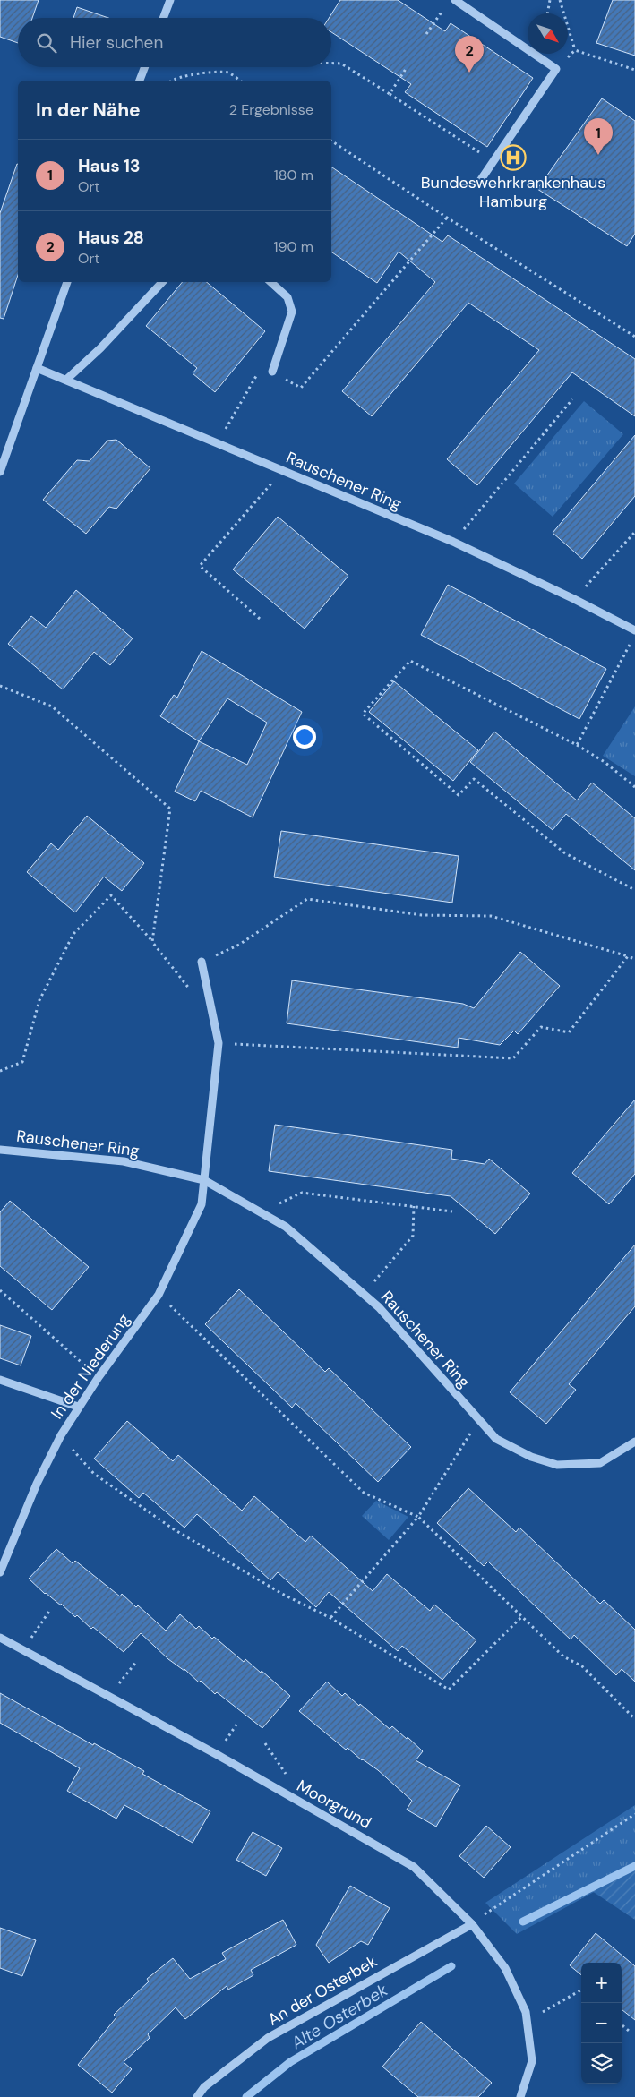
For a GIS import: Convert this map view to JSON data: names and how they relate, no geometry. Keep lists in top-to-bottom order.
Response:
{
  "streets": {
    "street": [
      "Rauschener Ring",
      "In der Niederung",
      "Moorgrund",
      "An der Osterbek"
    ]
  },
  "crossings": [
    ["Rauschener Ring", "In der Niederung"],
    ["Moorgrund", "An der Osterbek"]
  ],
  "water": ["Alte Osterbek"],
  "places": {
    "hospital": ["Bundeswehrkrankenhaus Hamburg"]
  },
  "north": "bottom right",
  "page": {
    "search": "Hier suchen",
    "pins": ["2", "1"],
    "heading": ["In der Nähe", "2 Ergebnisse"],
    "list": [
      {
        "mark": "1",
        "name": "Haus 13",
        "note": "Ort",
        "value": "180 m"
      },
      {
        "mark": "2",
        "name": "Haus 28",
        "note": "Ort",
        "value": "190 m"
      }
    ],
    "map_buttons": ["+", "−"]
  }
}
